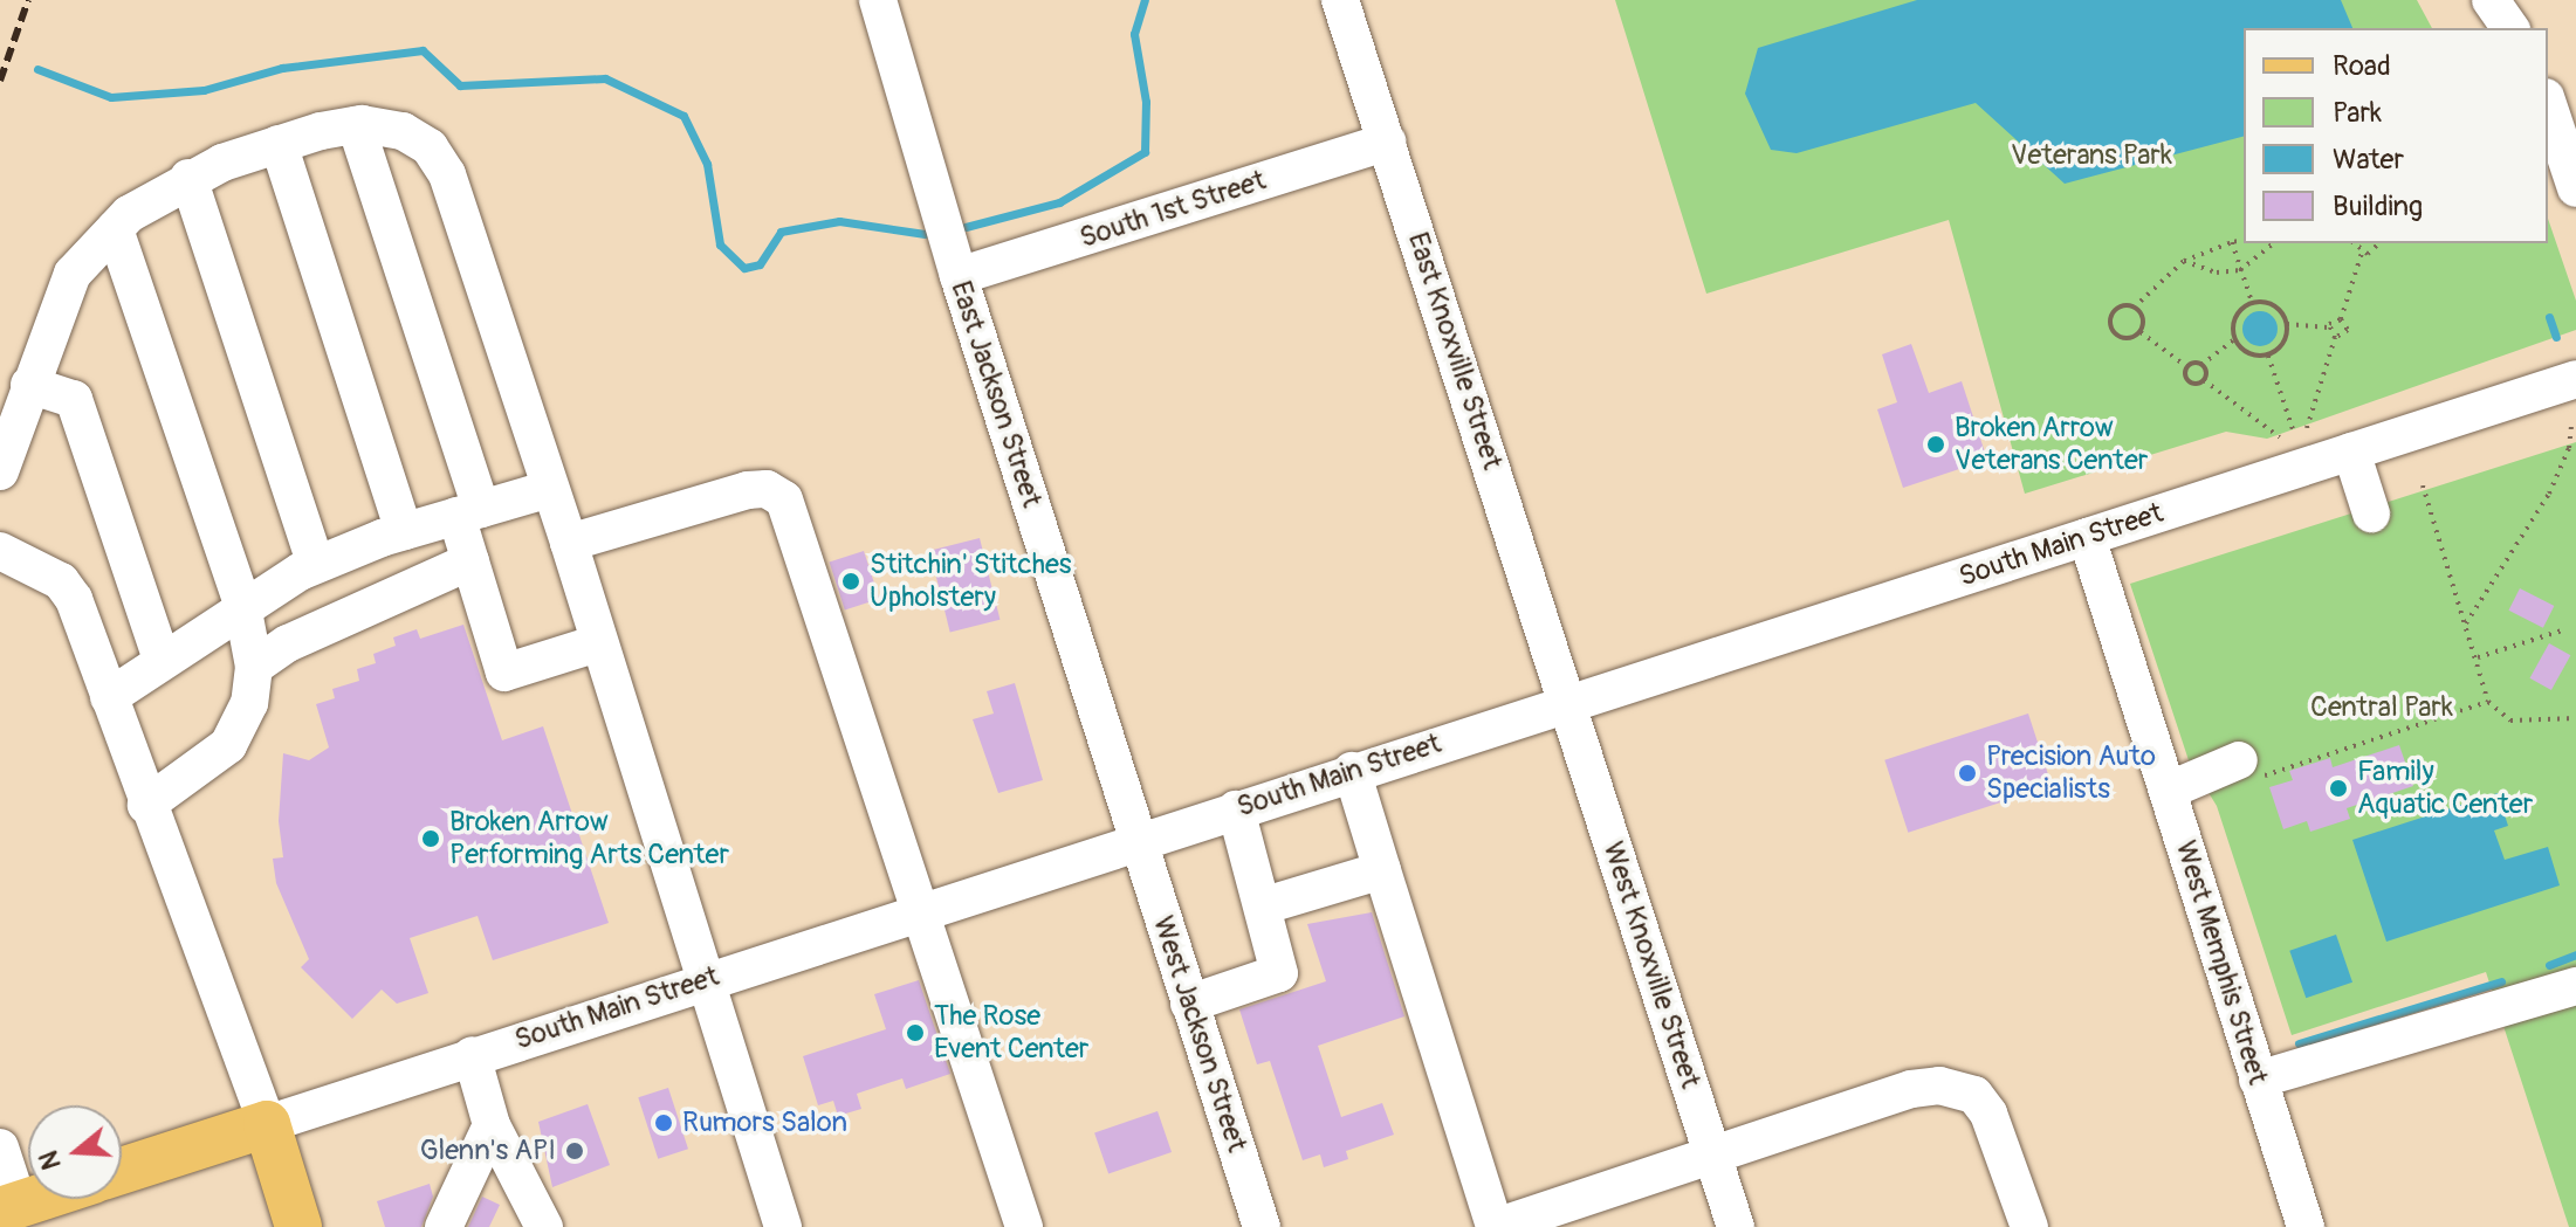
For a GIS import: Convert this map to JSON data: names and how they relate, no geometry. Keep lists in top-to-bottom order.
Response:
{
  "streets": {
    "main road": ["South Main Street"],
    "street": [
      "South 1st Street",
      "East Knoxville Street",
      "East Jackson Street",
      "West Memphis Street",
      "West Knoxville Street",
      "West Jackson Street"
    ]
  },
  "crossings": [
    ["South 1st Street", "East Knoxville Street"],
    ["South 1st Street", "East Jackson Street"],
    ["East Knoxville Street", "South Main Street"],
    ["East Knoxville Street", "West Knoxville Street"],
    ["East Jackson Street", "South Main Street"],
    ["East Jackson Street", "West Jackson Street"],
    ["South Main Street", "West Memphis Street"],
    ["South Main Street", "West Knoxville Street"],
    ["South Main Street", "West Jackson Street"]
  ],
  "parks": ["Veterans Park", "Central Park"],
  "places": [
    "Broken Arrow Veterans Center",
    "Stitchin' Stitches Upholstery",
    "Precision Auto Specialists",
    "Family Aquatic Center",
    "Broken Arrow Performing Arts Center",
    "The Rose Event Center",
    "Rumors Salon",
    "Glenn's API"
  ],
  "legend": [
    "Road",
    "Park",
    "Water",
    "Building"
  ],
  "north": "left"
}
